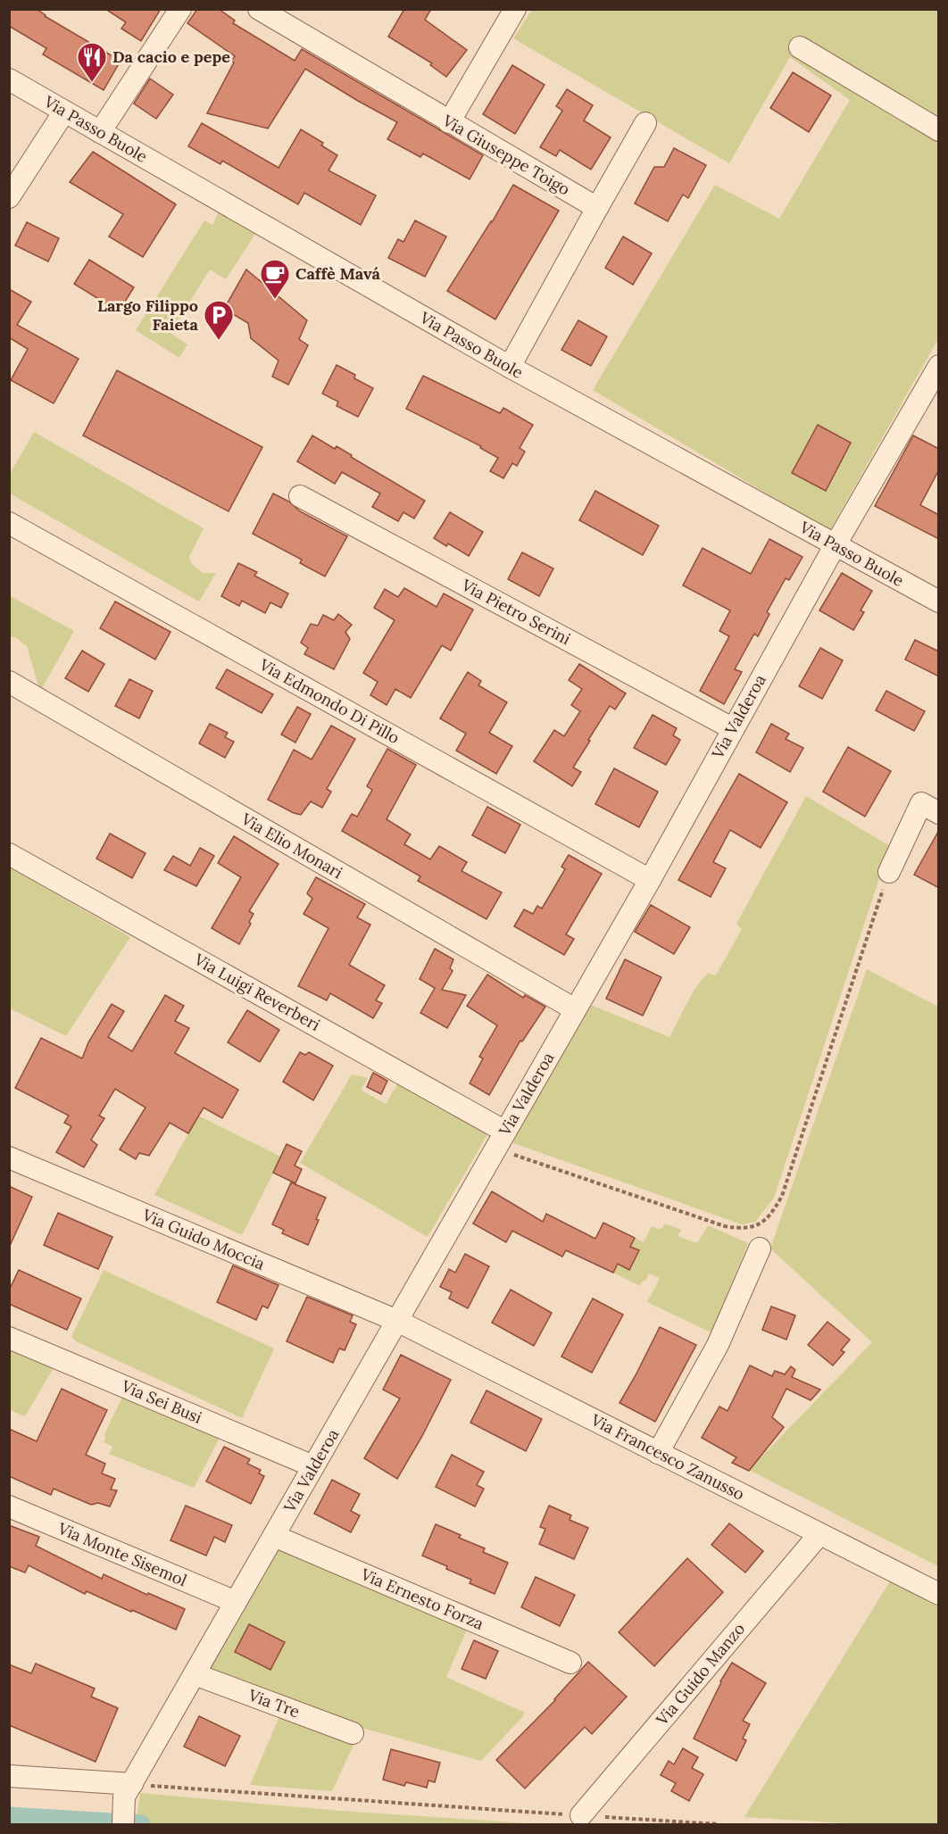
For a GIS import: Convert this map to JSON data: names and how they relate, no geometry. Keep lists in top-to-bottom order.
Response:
{
  "streets": {
    "street": [
      "Via Passo Buole",
      "Via Giuseppe Toigo",
      "Via Pietro Serini",
      "Via Edmondo Di Pillo",
      "Via Valderoa",
      "Via Elio Monari",
      "Via Luigi Reverberi",
      "Via Guido Moccia",
      "Via Sei Busi",
      "Via Francesco Zanusso",
      "Via Monte Sisemol",
      "Via Ernesto Forza",
      "Via Guido Manzo",
      "Via Tre"
    ]
  },
  "crossings": [
    ["Via Passo Buole", "Via Valderoa"],
    ["Via Pietro Serini", "Via Valderoa"],
    ["Via Edmondo Di Pillo", "Via Valderoa"],
    ["Via Valderoa", "Via Elio Monari"],
    ["Via Valderoa", "Via Luigi Reverberi"],
    ["Via Valderoa", "Via Guido Moccia"],
    ["Via Valderoa", "Via Sei Busi"],
    ["Via Valderoa", "Via Francesco Zanusso"],
    ["Via Valderoa", "Via Monte Sisemol"],
    ["Via Valderoa", "Via Ernesto Forza"],
    ["Via Valderoa", "Via Tre"],
    ["Via Guido Moccia", "Via Francesco Zanusso"],
    ["Via Francesco Zanusso", "Via Guido Manzo"]
  ],
  "places": {
    "restaurant": ["Da cacio e pepe"],
    "cafe": ["Caffè Mavá"],
    "parking": ["Largo Filippo Faieta"]
  }
}
